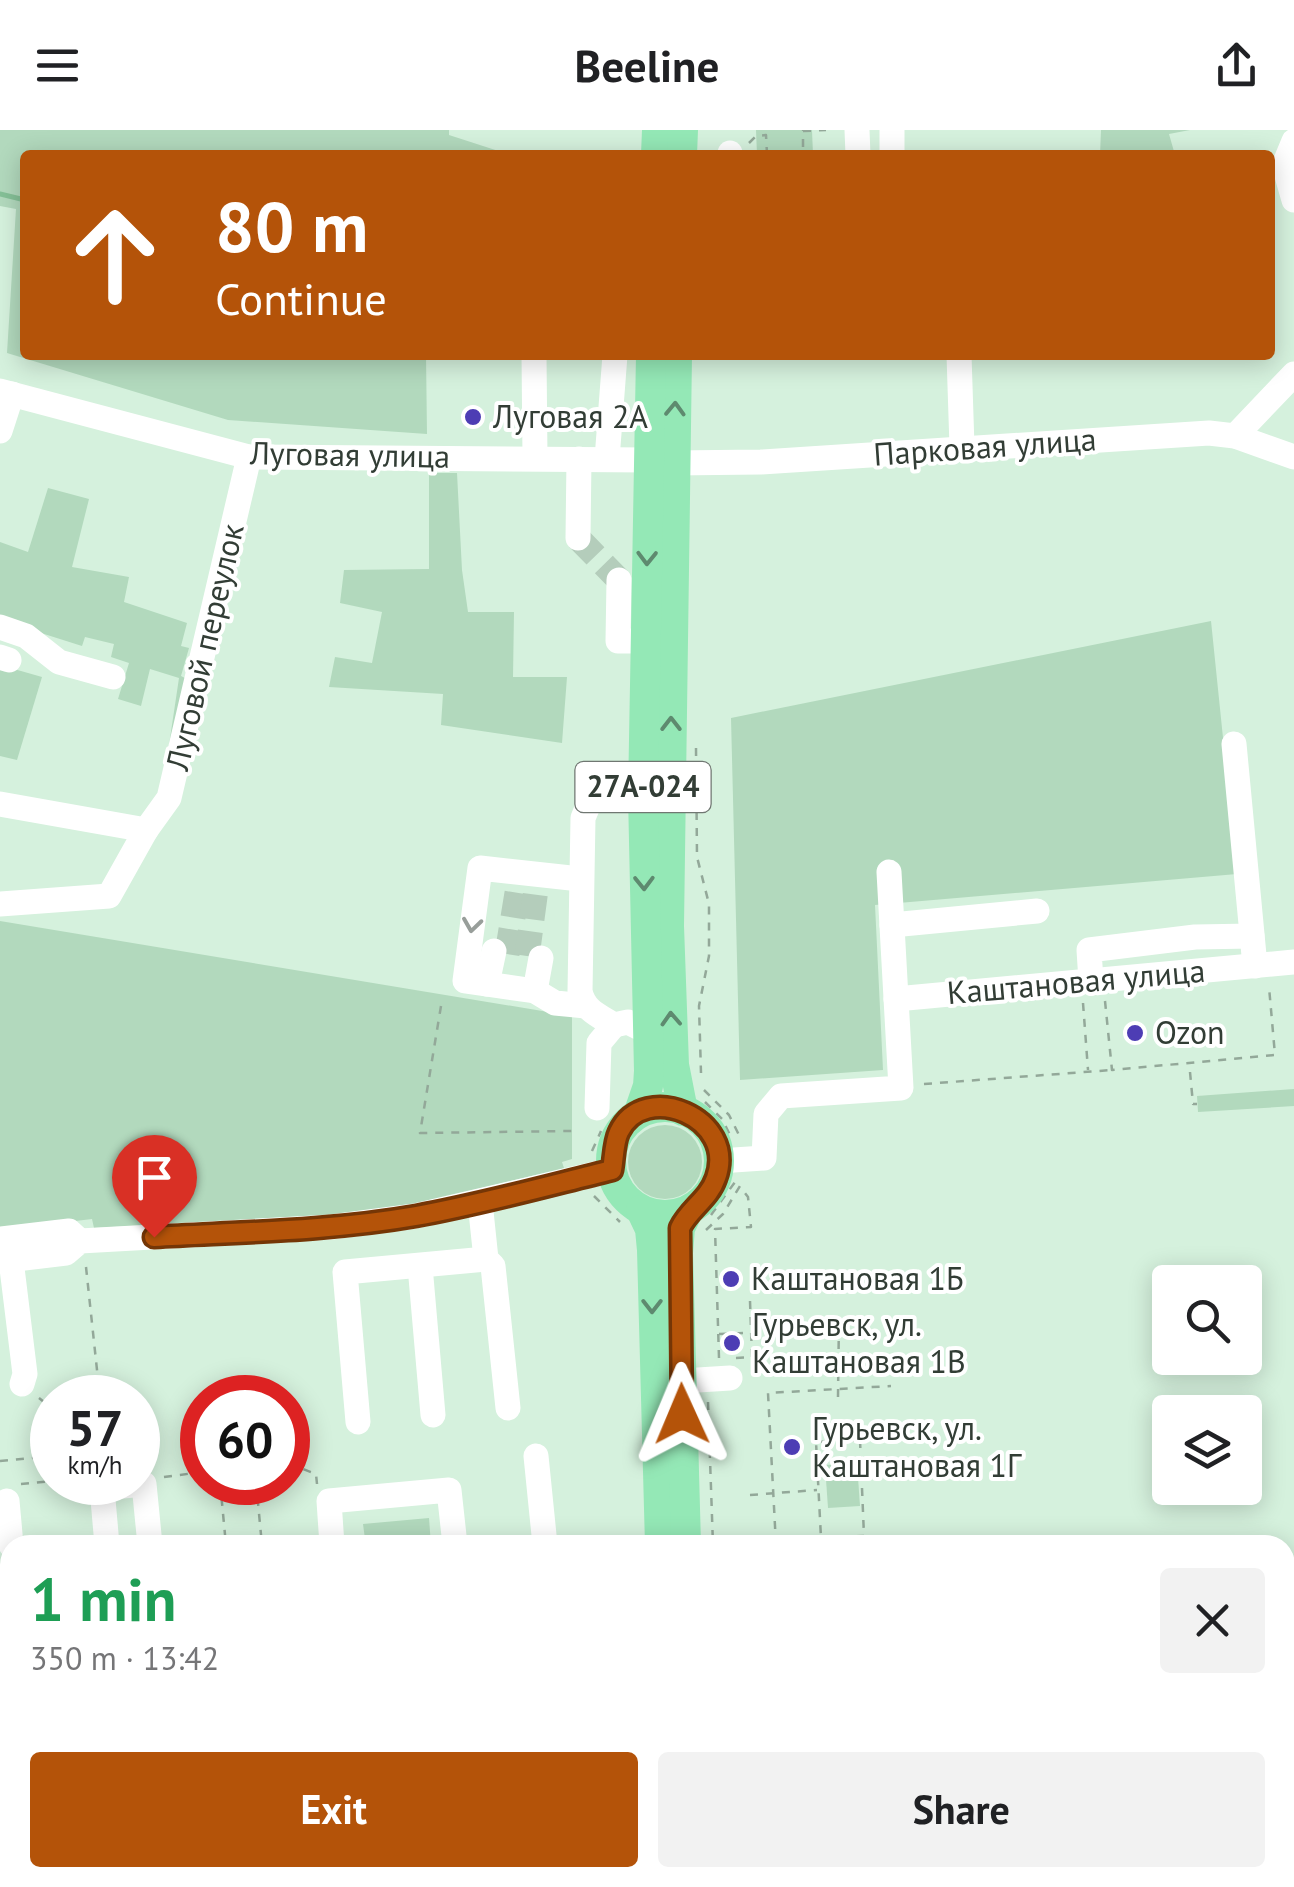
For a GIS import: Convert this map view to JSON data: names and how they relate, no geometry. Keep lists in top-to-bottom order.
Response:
{
  "streets": {
    "main road": ["27А-024"],
    "street": [
      "Парковая улица",
      "Луговая улица",
      "Луговой переулок",
      "Каштановая улица"
    ]
  },
  "crossings": [
    ["Парковая улица", "Луговая улица"],
    ["Парковая улица", "27А-024"],
    ["Луговая улица", "Луговой переулок"],
    ["Луговая улица", "27А-024"]
  ],
  "places": [
    "Луговая 2А",
    "Ozon",
    "Каштановая 1Б",
    "Гурьевск, ул. Каштановая 1В",
    "Гурьевск, ул. Каштановая 1Г"
  ],
  "page": {
    "header": "Beeline",
    "turn": ["80 m", "Continue"],
    "speed": "57 km/h",
    "limit": "60",
    "heading": ["1 min", "350 m · 13:42"],
    "buttons": ["Exit", "Share"]
  }
}
